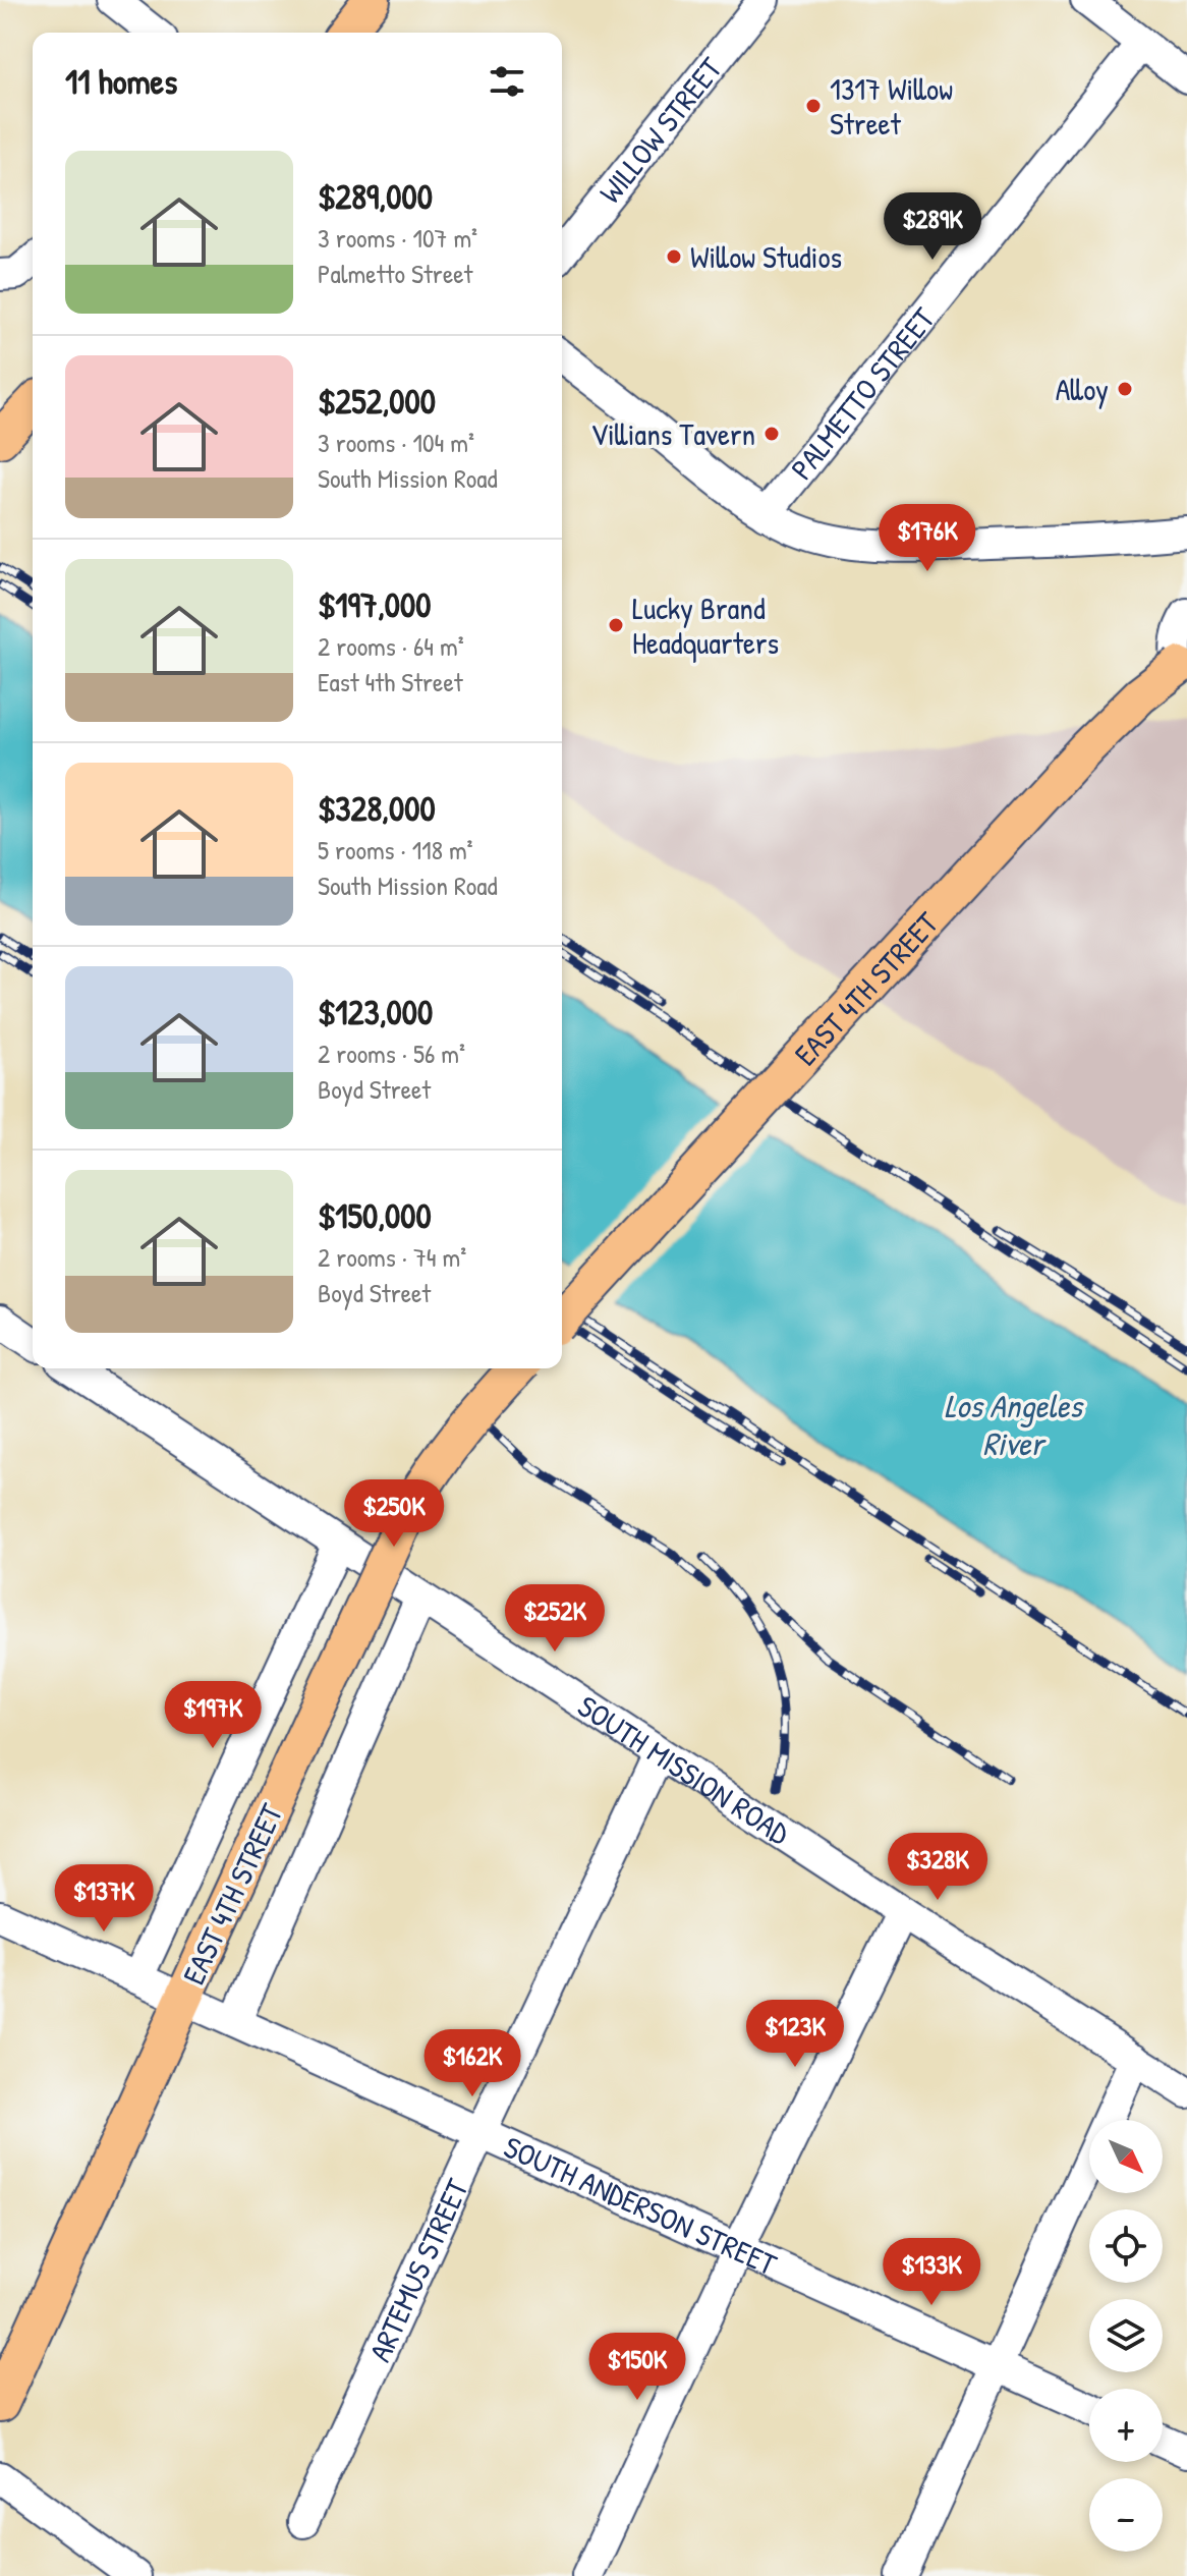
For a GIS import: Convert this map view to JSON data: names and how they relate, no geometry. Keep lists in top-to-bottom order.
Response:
{
  "streets": {
    "main road": ["EAST 4TH STREET"],
    "street": [
      "WILLOW STREET",
      "PALMETTO STREET",
      "SOUTH MISSION ROAD",
      "SOUTH ANDERSON STREET",
      "ARTEMUS STREET"
    ]
  },
  "crossings": [
    ["EAST 4TH STREET", "SOUTH MISSION ROAD"],
    ["EAST 4TH STREET", "SOUTH ANDERSON STREET"],
    ["SOUTH MISSION ROAD", "ARTEMUS STREET"],
    ["SOUTH ANDERSON STREET", "ARTEMUS STREET"]
  ],
  "water": ["Los Angeles River"],
  "places": [
    "1317 Willow Street",
    "Willow Studios",
    "Alloy",
    "Villians Tavern",
    "Lucky Brand Headquarters"
  ],
  "north": "bottom right",
  "page": {
    "heading": "11 homes",
    "list": [
      {
        "name": "$289,000",
        "note": "3 rooms · 107 m² · Palmetto Street"
      },
      {
        "name": "$252,000",
        "note": "3 rooms · 104 m² · South Mission Road"
      },
      {
        "name": "$197,000",
        "note": "2 rooms · 64 m² · East 4th Street"
      },
      {
        "name": "$328,000",
        "note": "5 rooms · 118 m² · South Mission Road"
      },
      {
        "name": "$123,000",
        "note": "2 rooms · 56 m² · Boyd Street"
      },
      {
        "name": "$150,000",
        "note": "2 rooms · 74 m² · Boyd Street"
      }
    ],
    "price": [
      "$289K",
      "$176K",
      "$250K",
      "$252K",
      "$197K",
      "$328K",
      "$137K",
      "$123K",
      "$162K",
      "$133K",
      "$150K"
    ],
    "map_buttons": ["+", "−"]
  }
}
